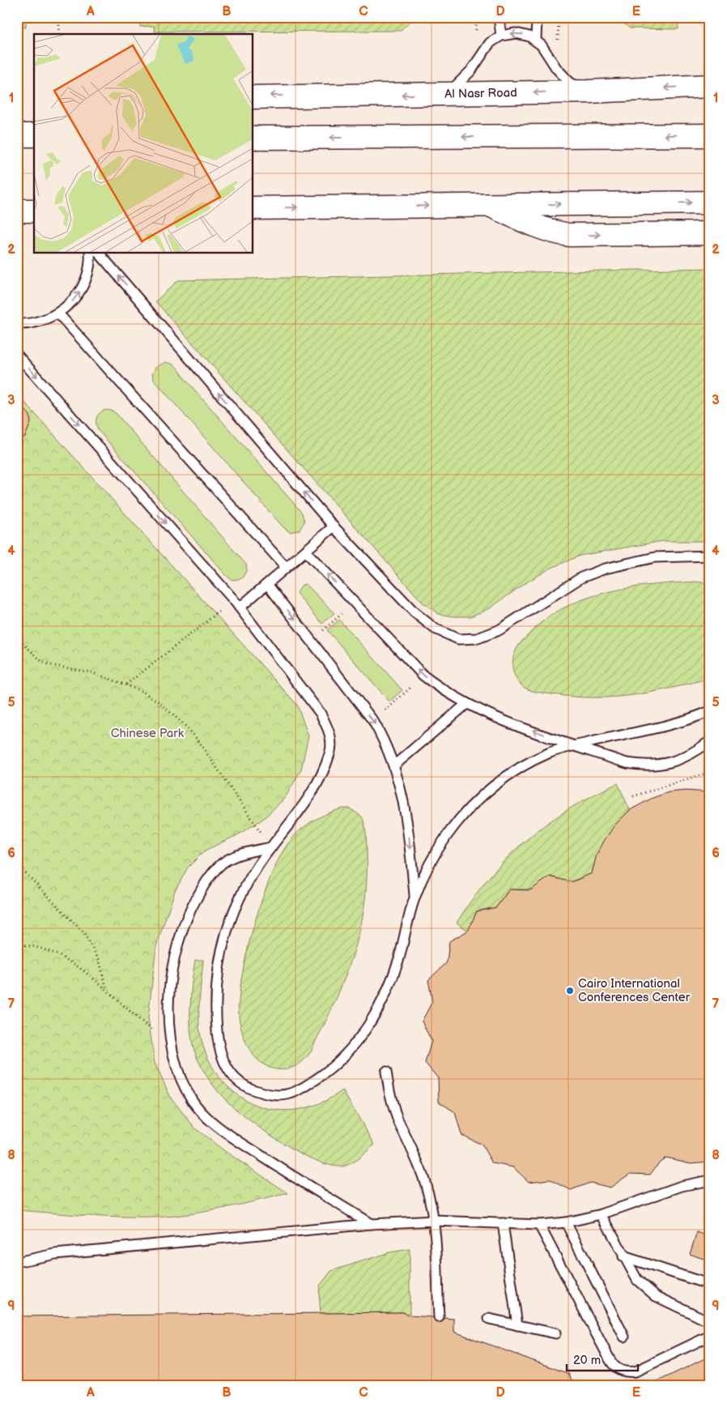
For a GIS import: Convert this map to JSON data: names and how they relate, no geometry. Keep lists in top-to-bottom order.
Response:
{
  "streets": {
    "highway": ["Al Nasr Road"]
  },
  "parks": ["Chinese Park"],
  "places": ["Cairo International Conferences Center"],
  "scale_bar": "20 m",
  "grid": {
    "columns": [
      "A",
      "B",
      "C",
      "D",
      "E"
    ],
    "rows": [
      "1",
      "2",
      "3",
      "4",
      "5",
      "6",
      "7",
      "8",
      "9"
    ]
  }
}
